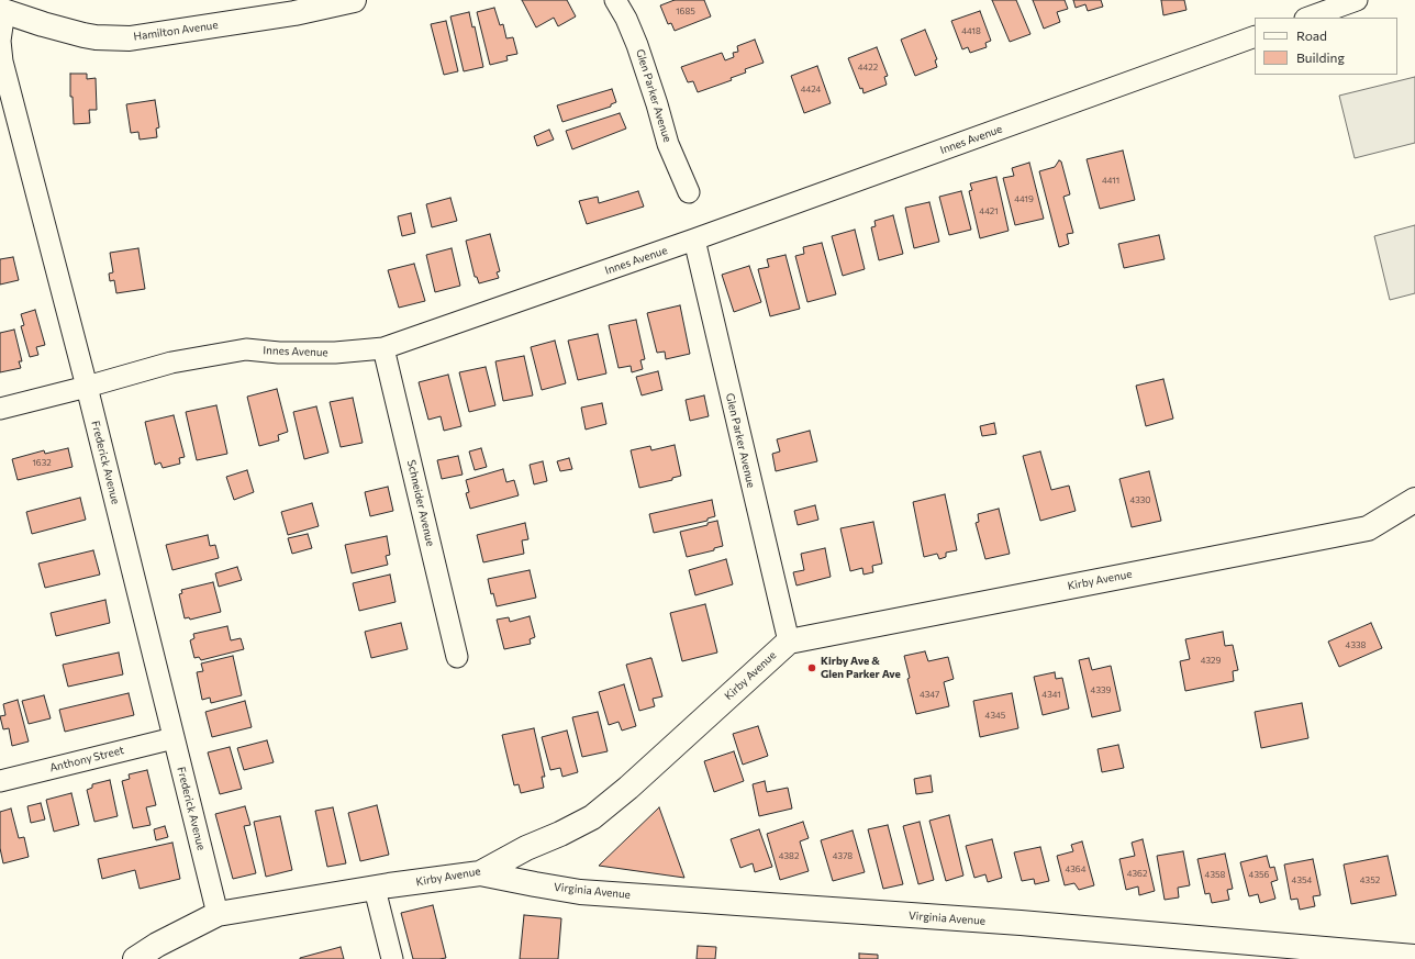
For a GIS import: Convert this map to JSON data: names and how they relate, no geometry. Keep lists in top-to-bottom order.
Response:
{
  "streets": {
    "street": [
      "Hamilton Avenue",
      "Glen Parker Avenue",
      "Innes Avenue",
      "Frederick Avenue",
      "Schneider Avenue",
      "Kirby Avenue",
      "Anthony Street",
      "Virginia Avenue"
    ]
  },
  "crossings": [
    ["Hamilton Avenue", "Frederick Avenue"],
    ["Glen Parker Avenue", "Innes Avenue"],
    ["Glen Parker Avenue", "Kirby Avenue"],
    ["Innes Avenue", "Frederick Avenue"],
    ["Innes Avenue", "Schneider Avenue"],
    ["Frederick Avenue", "Kirby Avenue"],
    ["Frederick Avenue", "Anthony Street"],
    ["Kirby Avenue", "Virginia Avenue"]
  ],
  "places": ["Kirby Ave & Glen Parker Ave"],
  "house_numbers": [
    "1685",
    "4418",
    "4422",
    "4424",
    "4411",
    "4419",
    "4421",
    "1632",
    "4330",
    "4338",
    "4329",
    "4339",
    "4347",
    "4341",
    "4345",
    "4382",
    "4378",
    "4364",
    "4362",
    "4358",
    "4356",
    "4354",
    "4352"
  ],
  "legend": ["Road", "Building"]
}
